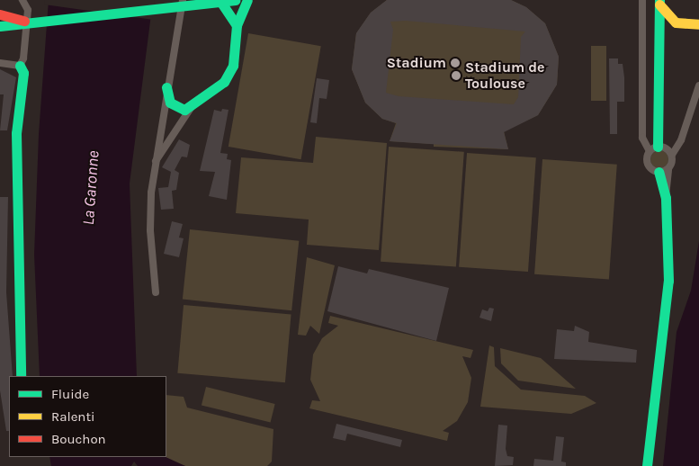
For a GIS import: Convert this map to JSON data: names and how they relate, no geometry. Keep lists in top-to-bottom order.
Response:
{
  "water": ["La Garonne"],
  "places": ["Stadium", "Stadium de Toulouse"],
  "legend": ["Fluide", "Ralenti", "Bouchon"]
}
